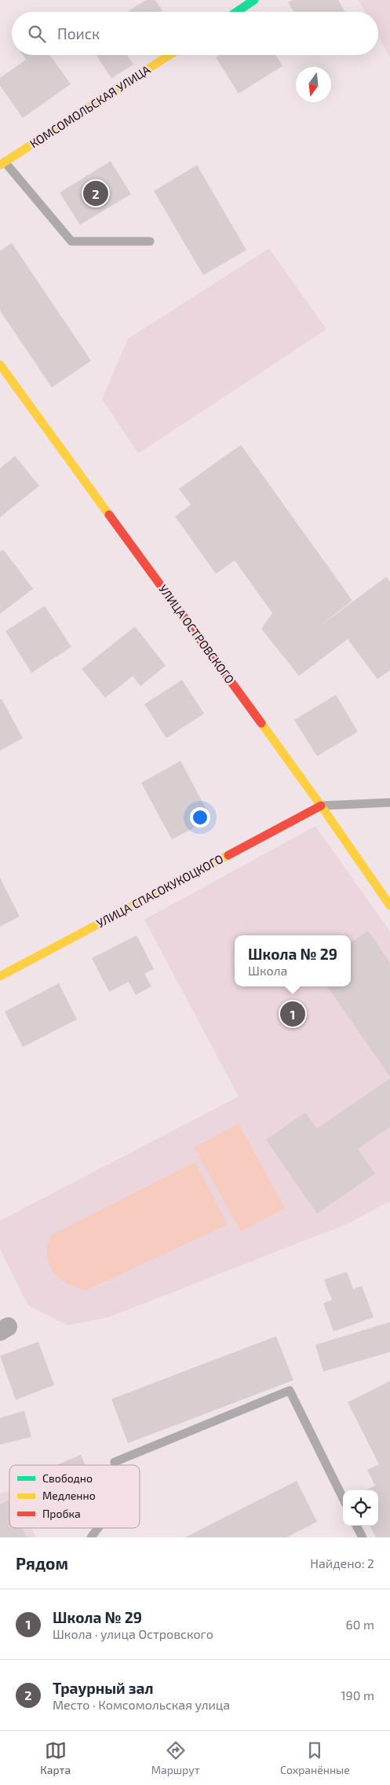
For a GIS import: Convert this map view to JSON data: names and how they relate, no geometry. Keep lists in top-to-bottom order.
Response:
{
  "streets": {
    "main road": ["КОМСОМОЛЬСКАЯ УЛИЦА", "УЛИЦА ОСТРОВСКОГО", "УЛИЦА СПАСОКУКОЦКОГО"]
  },
  "crossings": [
    ["УЛИЦА ОСТРОВСКОГО", "УЛИЦА СПАСОКУКОЦКОГО"]
  ],
  "legend": ["Свободно", "Медленно", "Пробка"],
  "north": "bottom",
  "page": {
    "search": "Поиск",
    "pins": ["2", "1"],
    "popup": ["Школа № 29", "Школа"],
    "heading": ["Рядом", "Найдено: 2"],
    "list": [
      {
        "mark": "1",
        "name": "Школа № 29",
        "note": "Школа · улица Островского",
        "value": "60 m"
      },
      {
        "mark": "2",
        "name": "Траурный зал",
        "note": "Место · Комсомольская улица",
        "value": "190 m"
      }
    ],
    "nav": ["Карта", "Маршрут", "Сохранённые"]
  }
}
